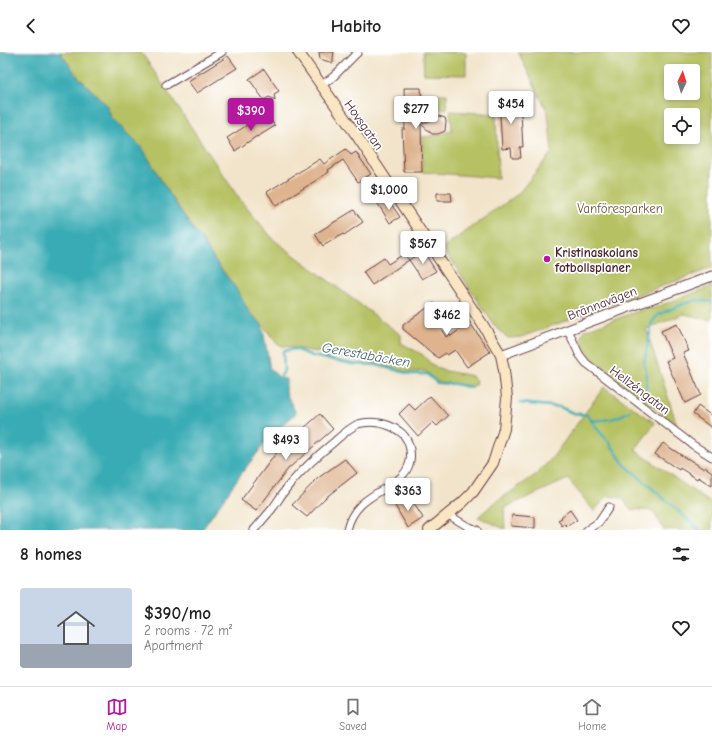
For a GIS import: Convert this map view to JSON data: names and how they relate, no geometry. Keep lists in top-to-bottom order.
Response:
{
  "streets": {
    "main road": ["Hovsgatan"],
    "street": ["Brännavägen", "Hellzéngatan"]
  },
  "crossings": [
    ["Hovsgatan", "Brännavägen"],
    ["Brännavägen", "Hellzéngatan"]
  ],
  "water": ["Gerestabäcken"],
  "parks": ["Vanföresparken"],
  "places": ["Kristinaskolans fotbollsplaner"],
  "north": "top",
  "page": {
    "header": "Habito",
    "price": [
      "$454",
      "$277",
      "$390",
      "$1,000",
      "$567",
      "$462",
      "$493",
      "$363"
    ],
    "heading": "8 homes",
    "list": [
      {
        "name": "$390/mo",
        "note": "2 rooms · 72 m² · Apartment"
      }
    ],
    "tabs": ["Map", "Saved", "Home"]
  }
}
